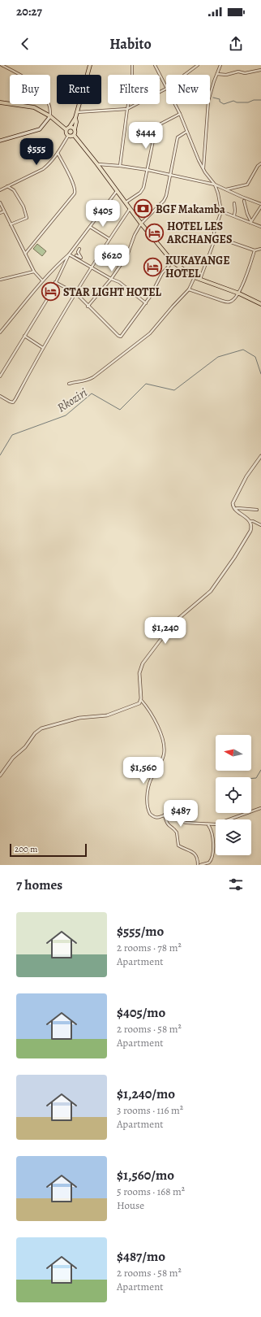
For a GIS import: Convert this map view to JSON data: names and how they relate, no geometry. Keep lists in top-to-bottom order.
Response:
{
  "water": ["Rkoziri"],
  "places": {
    "bank": ["BGF Makamba"],
    "hotel": ["HOTEL LES ARCHANGES", "KUKAYANGE HOTEL", "STAR LIGHT HOTEL"]
  },
  "scale_bar": "200 m",
  "north": "left",
  "page": {
    "status": "20:27",
    "header": "Habito",
    "chip": [
      "Buy",
      "Rent",
      "Filters",
      "New"
    ],
    "price": [
      "$444",
      "$555",
      "$405",
      "$620",
      "$1,240",
      "$1,560",
      "$487"
    ],
    "scale": "200 m",
    "heading": "7 homes",
    "list": [
      {
        "name": "$555/mo",
        "note": "2 rooms · 78 m² · Apartment"
      },
      {
        "name": "$405/mo",
        "note": "2 rooms · 58 m² · Apartment"
      },
      {
        "name": "$1,240/mo",
        "note": "3 rooms · 116 m² · Apartment"
      },
      {
        "name": "$1,560/mo",
        "note": "5 rooms · 168 m² · House"
      },
      {
        "name": "$487/mo",
        "note": "2 rooms · 58 m² · Apartment"
      }
    ]
  }
}
